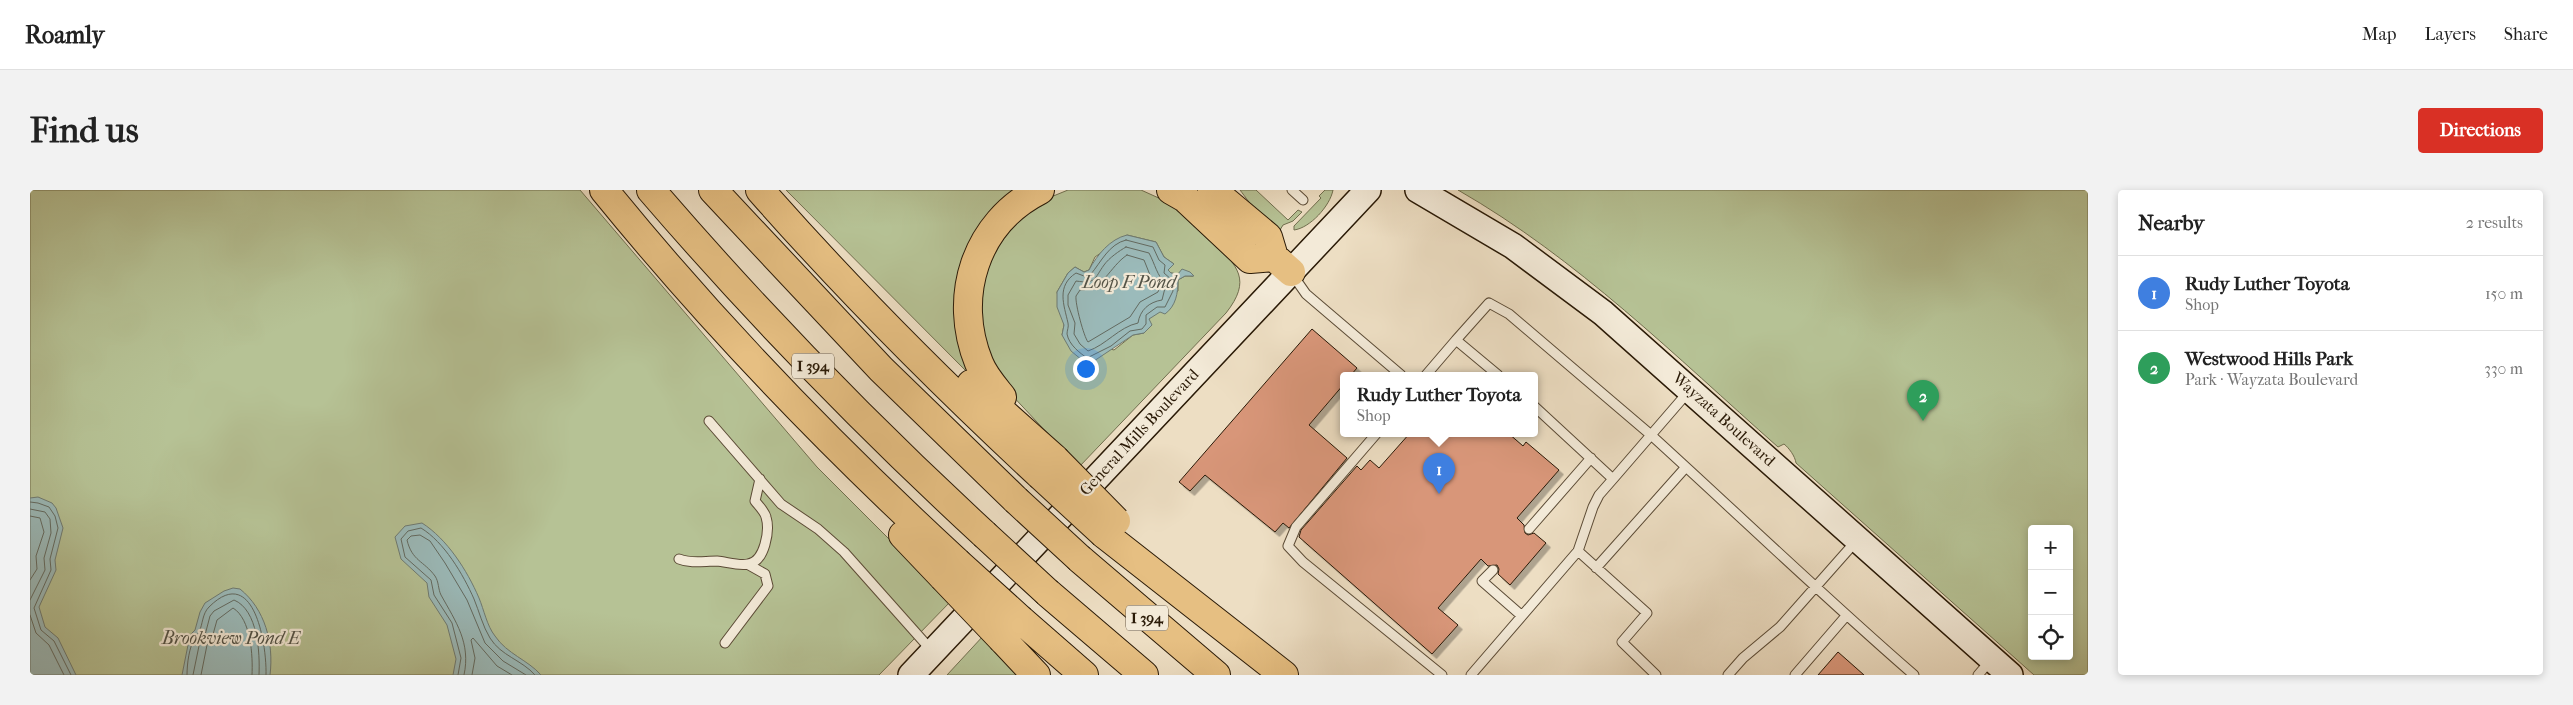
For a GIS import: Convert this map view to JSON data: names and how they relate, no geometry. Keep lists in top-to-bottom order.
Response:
{
  "streets": {
    "highway": ["I 394"],
    "street": ["Wayzata Boulevard", "General Mills Boulevard"]
  },
  "water": ["Loop F Pond", "Brookview Pond E"],
  "page": {
    "header": "Roamly",
    "nav": ["Map", "Layers", "Share"],
    "buttons": "Directions",
    "title": "Find us",
    "heading": ["Nearby", "2 results"],
    "list": [
      {
        "mark": "1",
        "name": "Rudy Luther Toyota",
        "note": "Shop",
        "value": "150 m"
      },
      {
        "mark": "2",
        "name": "Westwood Hills Park",
        "note": "Park · Wayzata Boulevard",
        "value": "330 m"
      }
    ],
    "popup": ["Rudy Luther Toyota", "Shop"],
    "pins": ["2", "1"],
    "map_buttons": ["+", "−"]
  }
}
